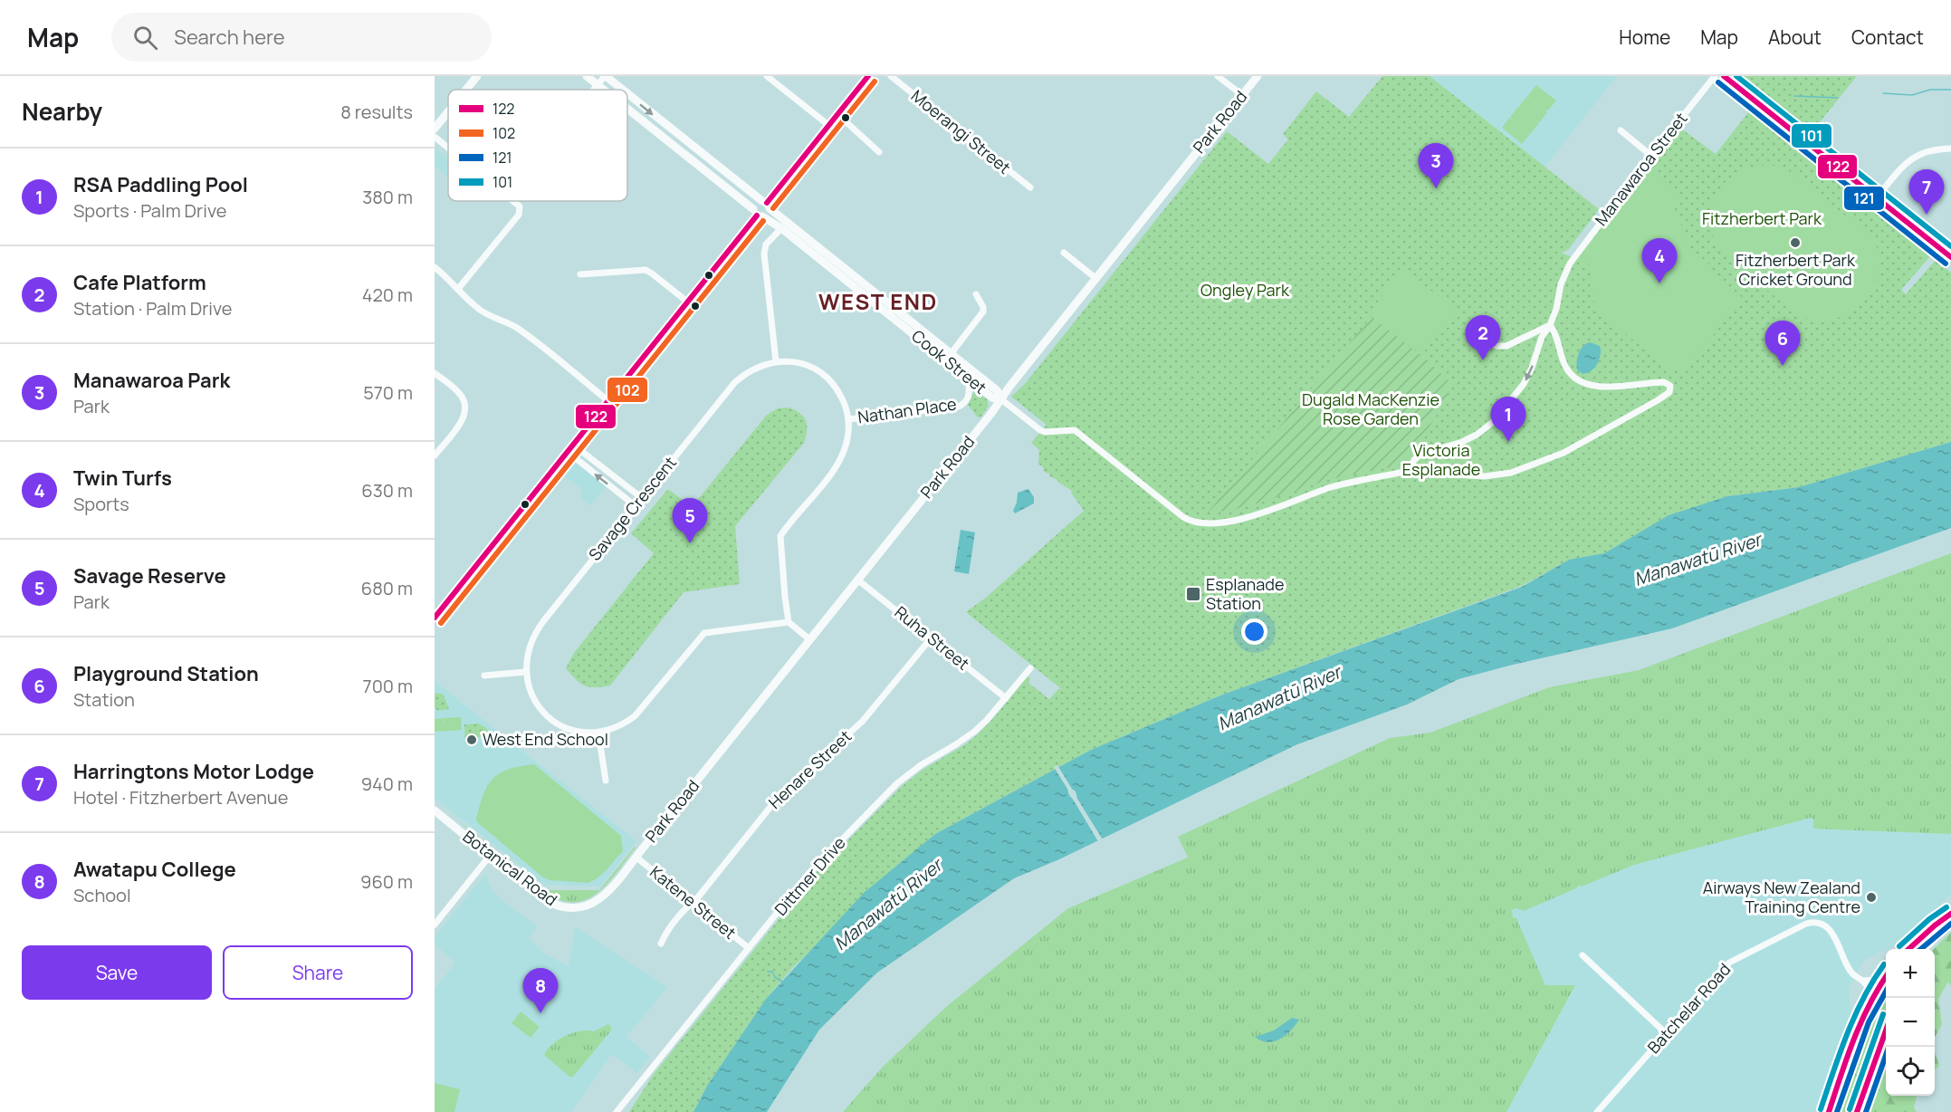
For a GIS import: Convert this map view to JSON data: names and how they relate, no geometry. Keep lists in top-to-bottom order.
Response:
{
  "streets": {
    "main road": ["Park Road", "Cook Street", "Botanical Road"],
    "street": [
      "Moerangi Street",
      "Manawaroa Street",
      "Nathan Place",
      "Savage Crescent",
      "Ruha Street",
      "Henare Street",
      "Dittmer Drive",
      "Katene Street",
      "Batchelar Road"
    ]
  },
  "crossings": [
    ["Park Road", "Cook Street"],
    ["Park Road", "Ruha Street"],
    ["Park Road", "Botanical Road"],
    ["Park Road", "Katene Street"],
    ["Cook Street", "Nathan Place"],
    ["Nathan Place", "Savage Crescent"],
    ["Ruha Street", "Henare Street"],
    ["Ruha Street", "Dittmer Drive"],
    ["Henare Street", "Katene Street"],
    ["Botanical Road", "Katene Street"],
    ["Dittmer Drive", "Katene Street"]
  ],
  "one_way": ["Manawaroa Street"],
  "districts": ["WEST END"],
  "water": ["Manawatū River"],
  "parks": [
    "Fitzherbert Park",
    "Ongley Park",
    "Dugald MacKenzie Rose Garden",
    "Victoria Esplanade"
  ],
  "places": {
    "other": ["Fitzherbert Park Cricket Ground", "West End School", "Airways New Zealand Training Centre"],
    "transit": ["Esplanade Station"]
  },
  "lines": [
    "transit line 122",
    "transit line 101",
    "transit line 102",
    "transit line 121"
  ],
  "legend": [
    "122",
    "102",
    "121",
    "101"
  ],
  "page": {
    "header": "Map",
    "search": "Search here",
    "nav": [
      "Home",
      "Map",
      "About",
      "Contact"
    ],
    "heading": ["Nearby", "8 results"],
    "pins": [
      "3",
      "7",
      "4",
      "2",
      "6",
      "1",
      "5",
      "8"
    ],
    "list": [
      {
        "mark": "1",
        "name": "RSA Paddling Pool",
        "note": "Sports · Palm Drive",
        "value": "380 m"
      },
      {
        "mark": "2",
        "name": "Cafe Platform",
        "note": "Station · Palm Drive",
        "value": "420 m"
      },
      {
        "mark": "3",
        "name": "Manawaroa Park",
        "note": "Park",
        "value": "570 m"
      },
      {
        "mark": "4",
        "name": "Twin Turfs",
        "note": "Sports",
        "value": "630 m"
      },
      {
        "mark": "5",
        "name": "Savage Reserve",
        "note": "Park",
        "value": "680 m"
      },
      {
        "mark": "6",
        "name": "Playground Station",
        "note": "Station",
        "value": "700 m"
      },
      {
        "mark": "7",
        "name": "Harringtons Motor Lodge",
        "note": "Hotel · Fitzherbert Avenue",
        "value": "940 m"
      },
      {
        "mark": "8",
        "name": "Awatapu College",
        "note": "School",
        "value": "960 m"
      }
    ],
    "buttons": ["Save", "Share"],
    "map_buttons": ["+", "−"]
  }
}
